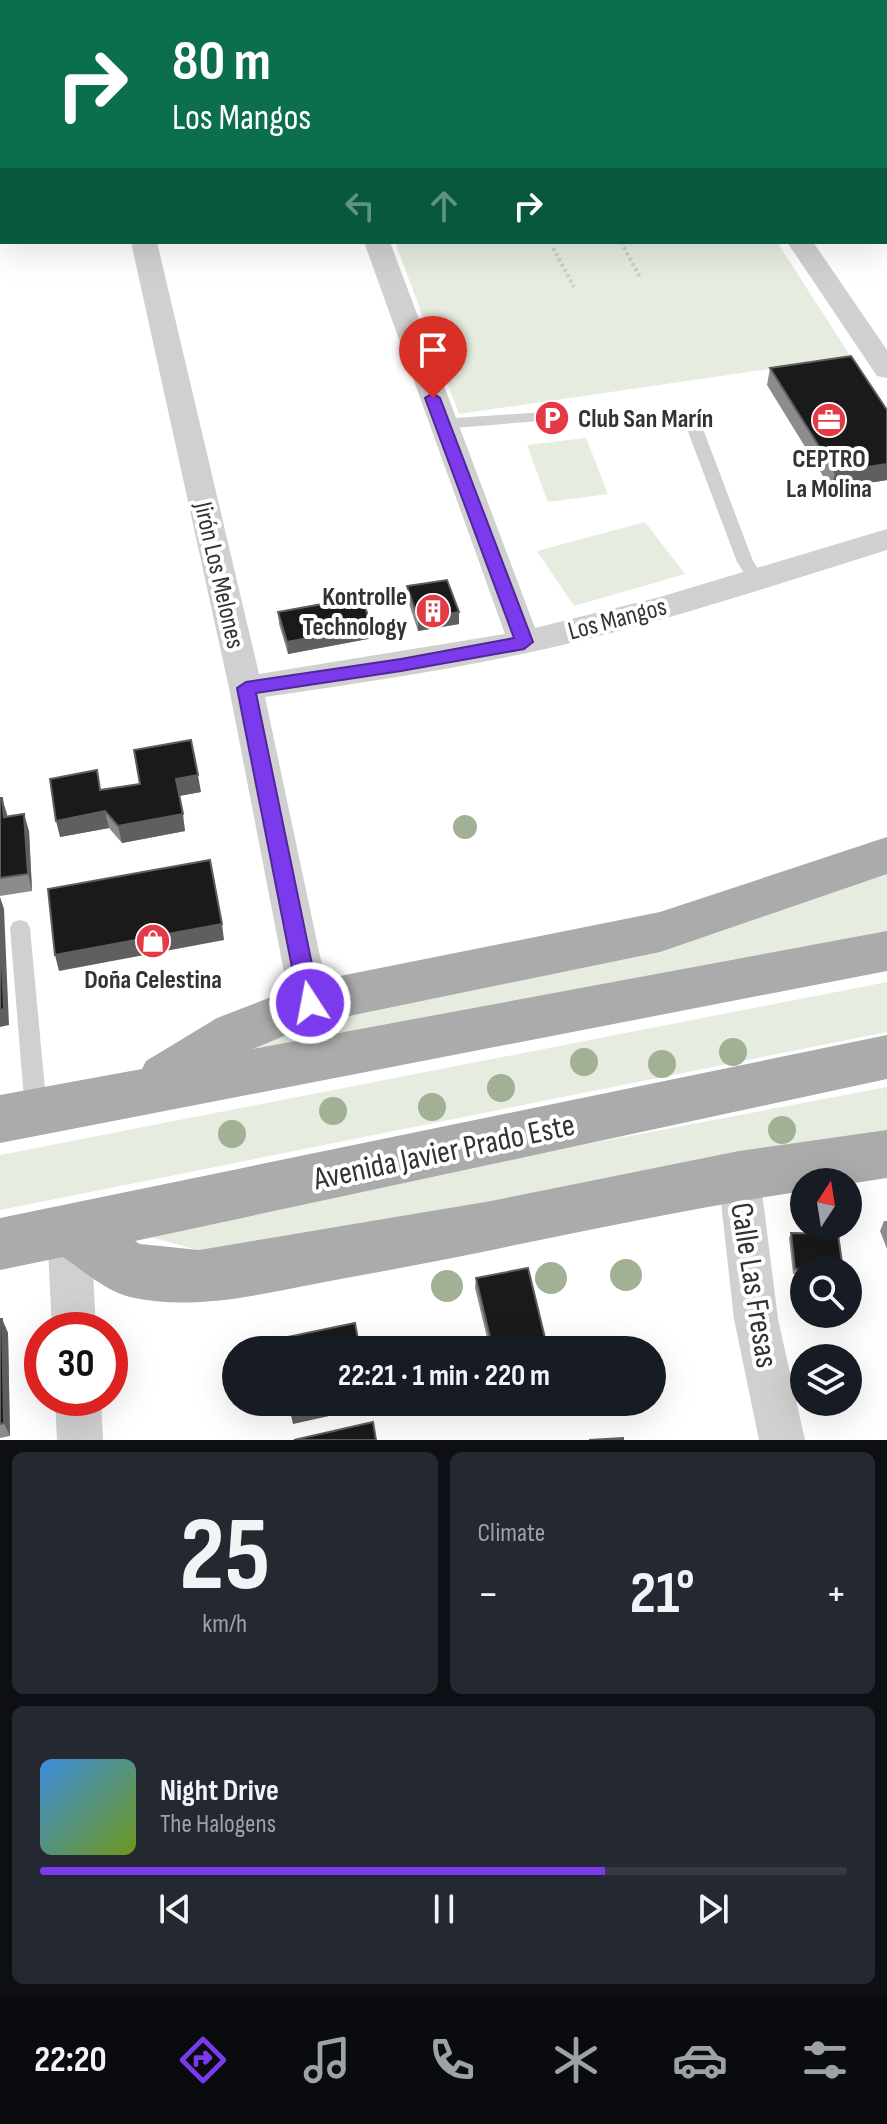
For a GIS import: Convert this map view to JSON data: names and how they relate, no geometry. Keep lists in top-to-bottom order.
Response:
{
  "streets": {
    "main road": ["Avenida Javier Prado Este"],
    "street": ["Jirón Los Melones", "Los Mangos", "Calle Las Fresas"]
  },
  "crossings": [
    ["Jirón Los Melones", "Los Mangos"]
  ],
  "places": {
    "parking": ["Club San Marín"],
    "office": ["CEPTRO La Molina"],
    "building": ["Kontrolle Technology"],
    "shop": ["Doña Celestina"]
  },
  "north": "top",
  "page": {
    "turn": ["80 m", "Los Mangos"],
    "limit": "30",
    "trip": "22:21 · 1 min · 220 m",
    "tile": [
      ["25", "km/h"],
      "Climate"
    ],
    "heat": ["−", "21°", "+"],
    "song": ["Night Drive", "The Halogens"],
    "tabs": "22:20"
  }
}
